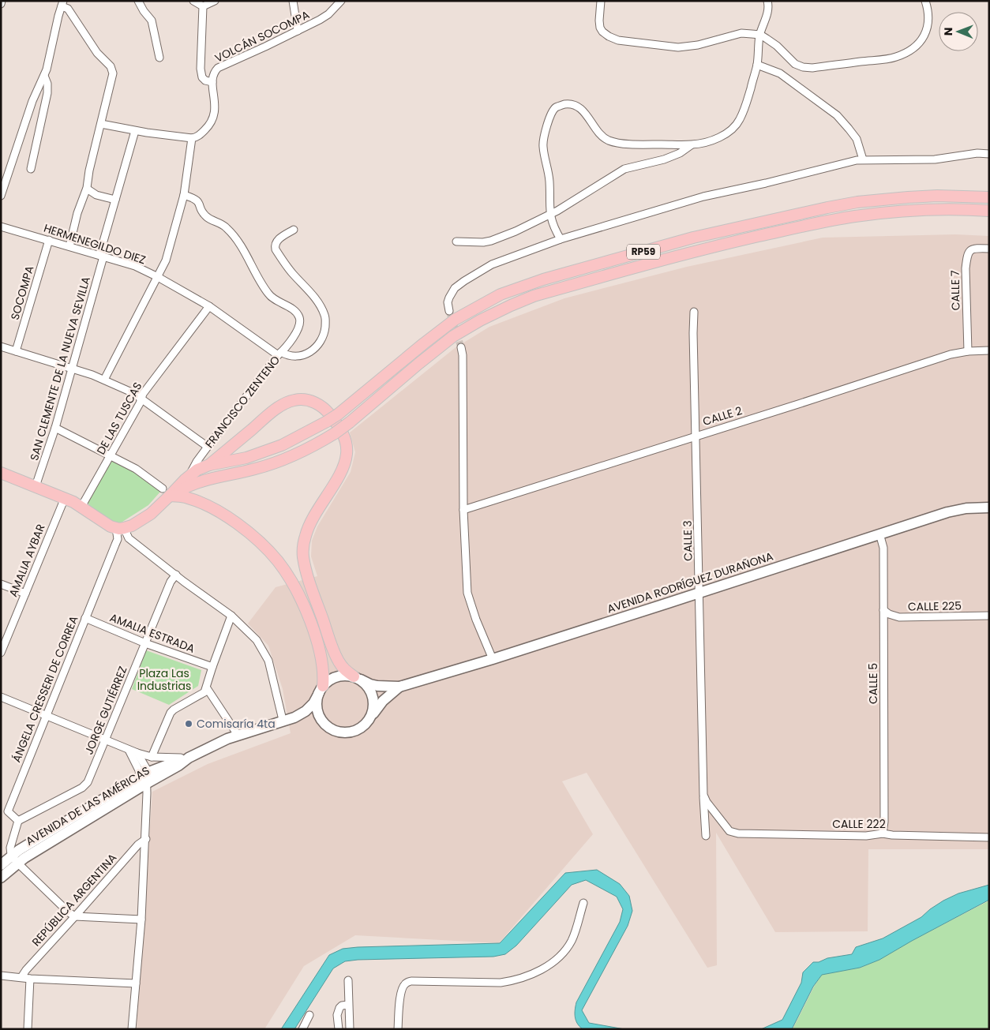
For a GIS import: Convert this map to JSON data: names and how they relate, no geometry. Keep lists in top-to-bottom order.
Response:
{
  "streets": {
    "main road": ["RP59", "AVENIDA RODRÍGUEZ DURAÑONA", "AVENIDA DE LAS AMÉRICAS"],
    "street": [
      "VOLCÁN SOCOMPA",
      "HERMENEGILDO DIEZ",
      "CALLE 7",
      "SOCOMPA",
      "SAN CLEMENTE DE LA NUEVA SEVILLA",
      "FRANCISCO ZENTENO",
      "CALLE 2",
      "DE LAS TUSCAS",
      "CALLE 3",
      "AMALIA AYBAR",
      "CALLE 225",
      "AMALIA ESTRADA",
      "CALLE 5",
      "ÁNGELA CRESSERI DE CORREA",
      "JORGE GUTIÉRREZ",
      "CALLE 222",
      "REPÚBLICA ARGENTINA"
    ]
  },
  "crossings": [
    ["HERMENEGILDO DIEZ", "SOCOMPA"],
    ["HERMENEGILDO DIEZ", "SAN CLEMENTE DE LA NUEVA SEVILLA"],
    ["HERMENEGILDO DIEZ", "FRANCISCO ZENTENO"],
    ["HERMENEGILDO DIEZ", "DE LAS TUSCAS"],
    ["CALLE 7", "CALLE 2"],
    ["CALLE 2", "CALLE 3"],
    ["CALLE 3", "AVENIDA RODRÍGUEZ DURAÑONA"],
    ["CALLE 3", "CALLE 222"],
    ["AVENIDA RODRÍGUEZ DURAÑONA", "CALLE 5"],
    ["CALLE 225", "CALLE 5"],
    ["AMALIA ESTRADA", "ÁNGELA CRESSERI DE CORREA"],
    ["AMALIA ESTRADA", "JORGE GUTIÉRREZ"],
    ["CALLE 5", "CALLE 222"],
    ["ÁNGELA CRESSERI DE CORREA", "JORGE GUTIÉRREZ"]
  ],
  "parks": ["Plaza Las Industrias"],
  "places": ["Comisaría 4ta"],
  "north": "left"
}
